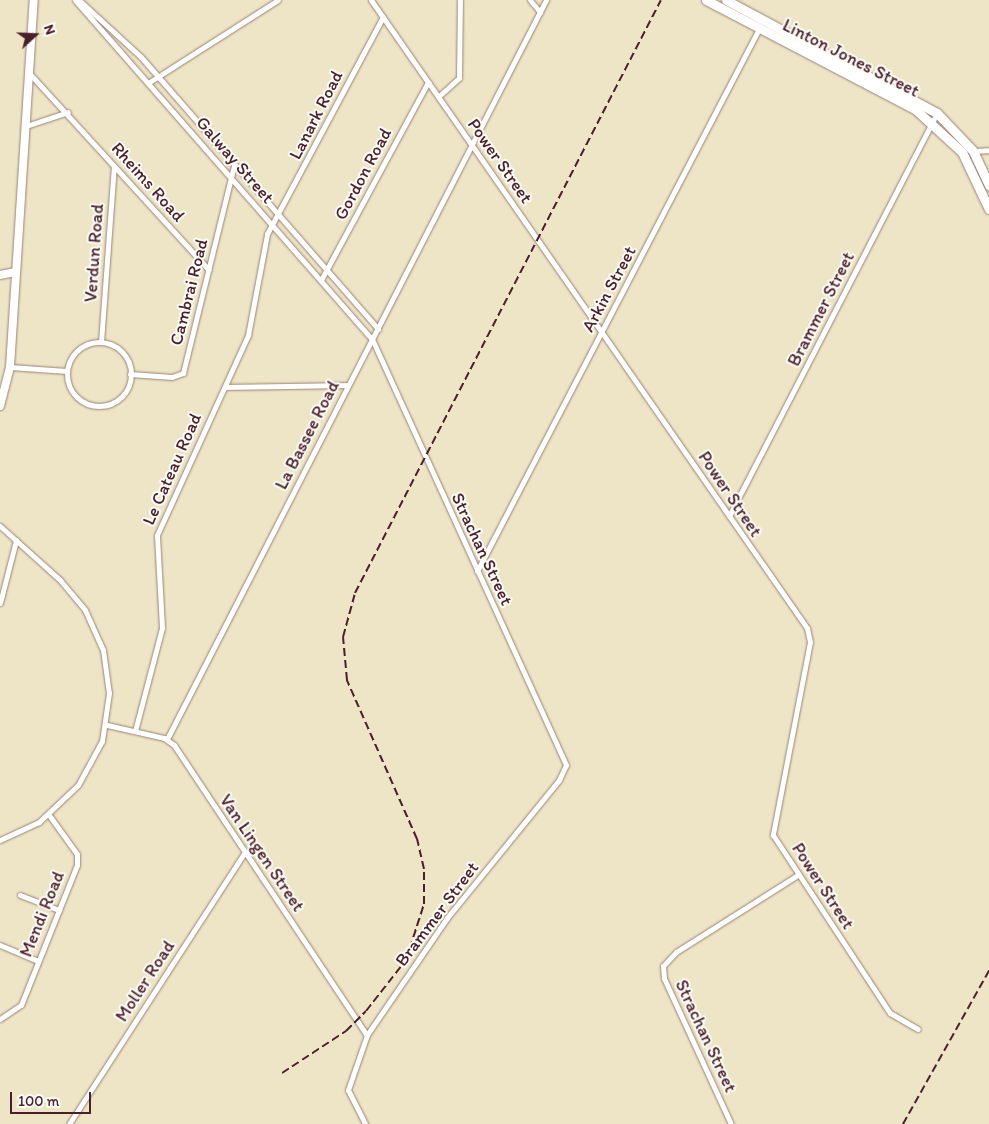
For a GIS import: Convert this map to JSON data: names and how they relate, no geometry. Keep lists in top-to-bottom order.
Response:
{
  "streets": {
    "main road": ["Linton Jones Street"],
    "street": [
      "Lanark Road",
      "Galway Street",
      "Power Street",
      "Gordon Road",
      "Rheims Road",
      "Verdun Road",
      "Arkin Street",
      "Cambrai Road",
      "Brammer Street",
      "La Bassee Road",
      "Le Cateau Road",
      "Strachan Street",
      "Van Lingen Street",
      "Mendi Road",
      "Moller Road"
    ]
  },
  "crossings": [
    ["Linton Jones Street", "Arkin Street"],
    ["Linton Jones Street", "Brammer Street"],
    ["Lanark Road", "Galway Street"],
    ["Lanark Road", "Power Street"],
    ["Lanark Road", "Le Cateau Road"],
    ["Galway Street", "Gordon Road"],
    ["Galway Street", "Cambrai Road"],
    ["Galway Street", "La Bassee Road"],
    ["Galway Street", "Le Cateau Road"],
    ["Galway Street", "Strachan Street"],
    ["Power Street", "Gordon Road"],
    ["Power Street", "Arkin Street"],
    ["Power Street", "Brammer Street"],
    ["Power Street", "La Bassee Road"],
    ["Power Street", "Strachan Street"],
    ["Rheims Road", "Verdun Road"],
    ["Rheims Road", "Cambrai Road"],
    ["Verdun Road", "Cambrai Road"],
    ["Arkin Street", "Strachan Street"],
    ["Brammer Street", "Strachan Street"],
    ["Brammer Street", "Van Lingen Street"],
    ["La Bassee Road", "Strachan Street"],
    ["La Bassee Road", "Van Lingen Street"],
    ["Van Lingen Street", "Moller Road"]
  ],
  "scale_bar": "100 m",
  "north": "right"
}
